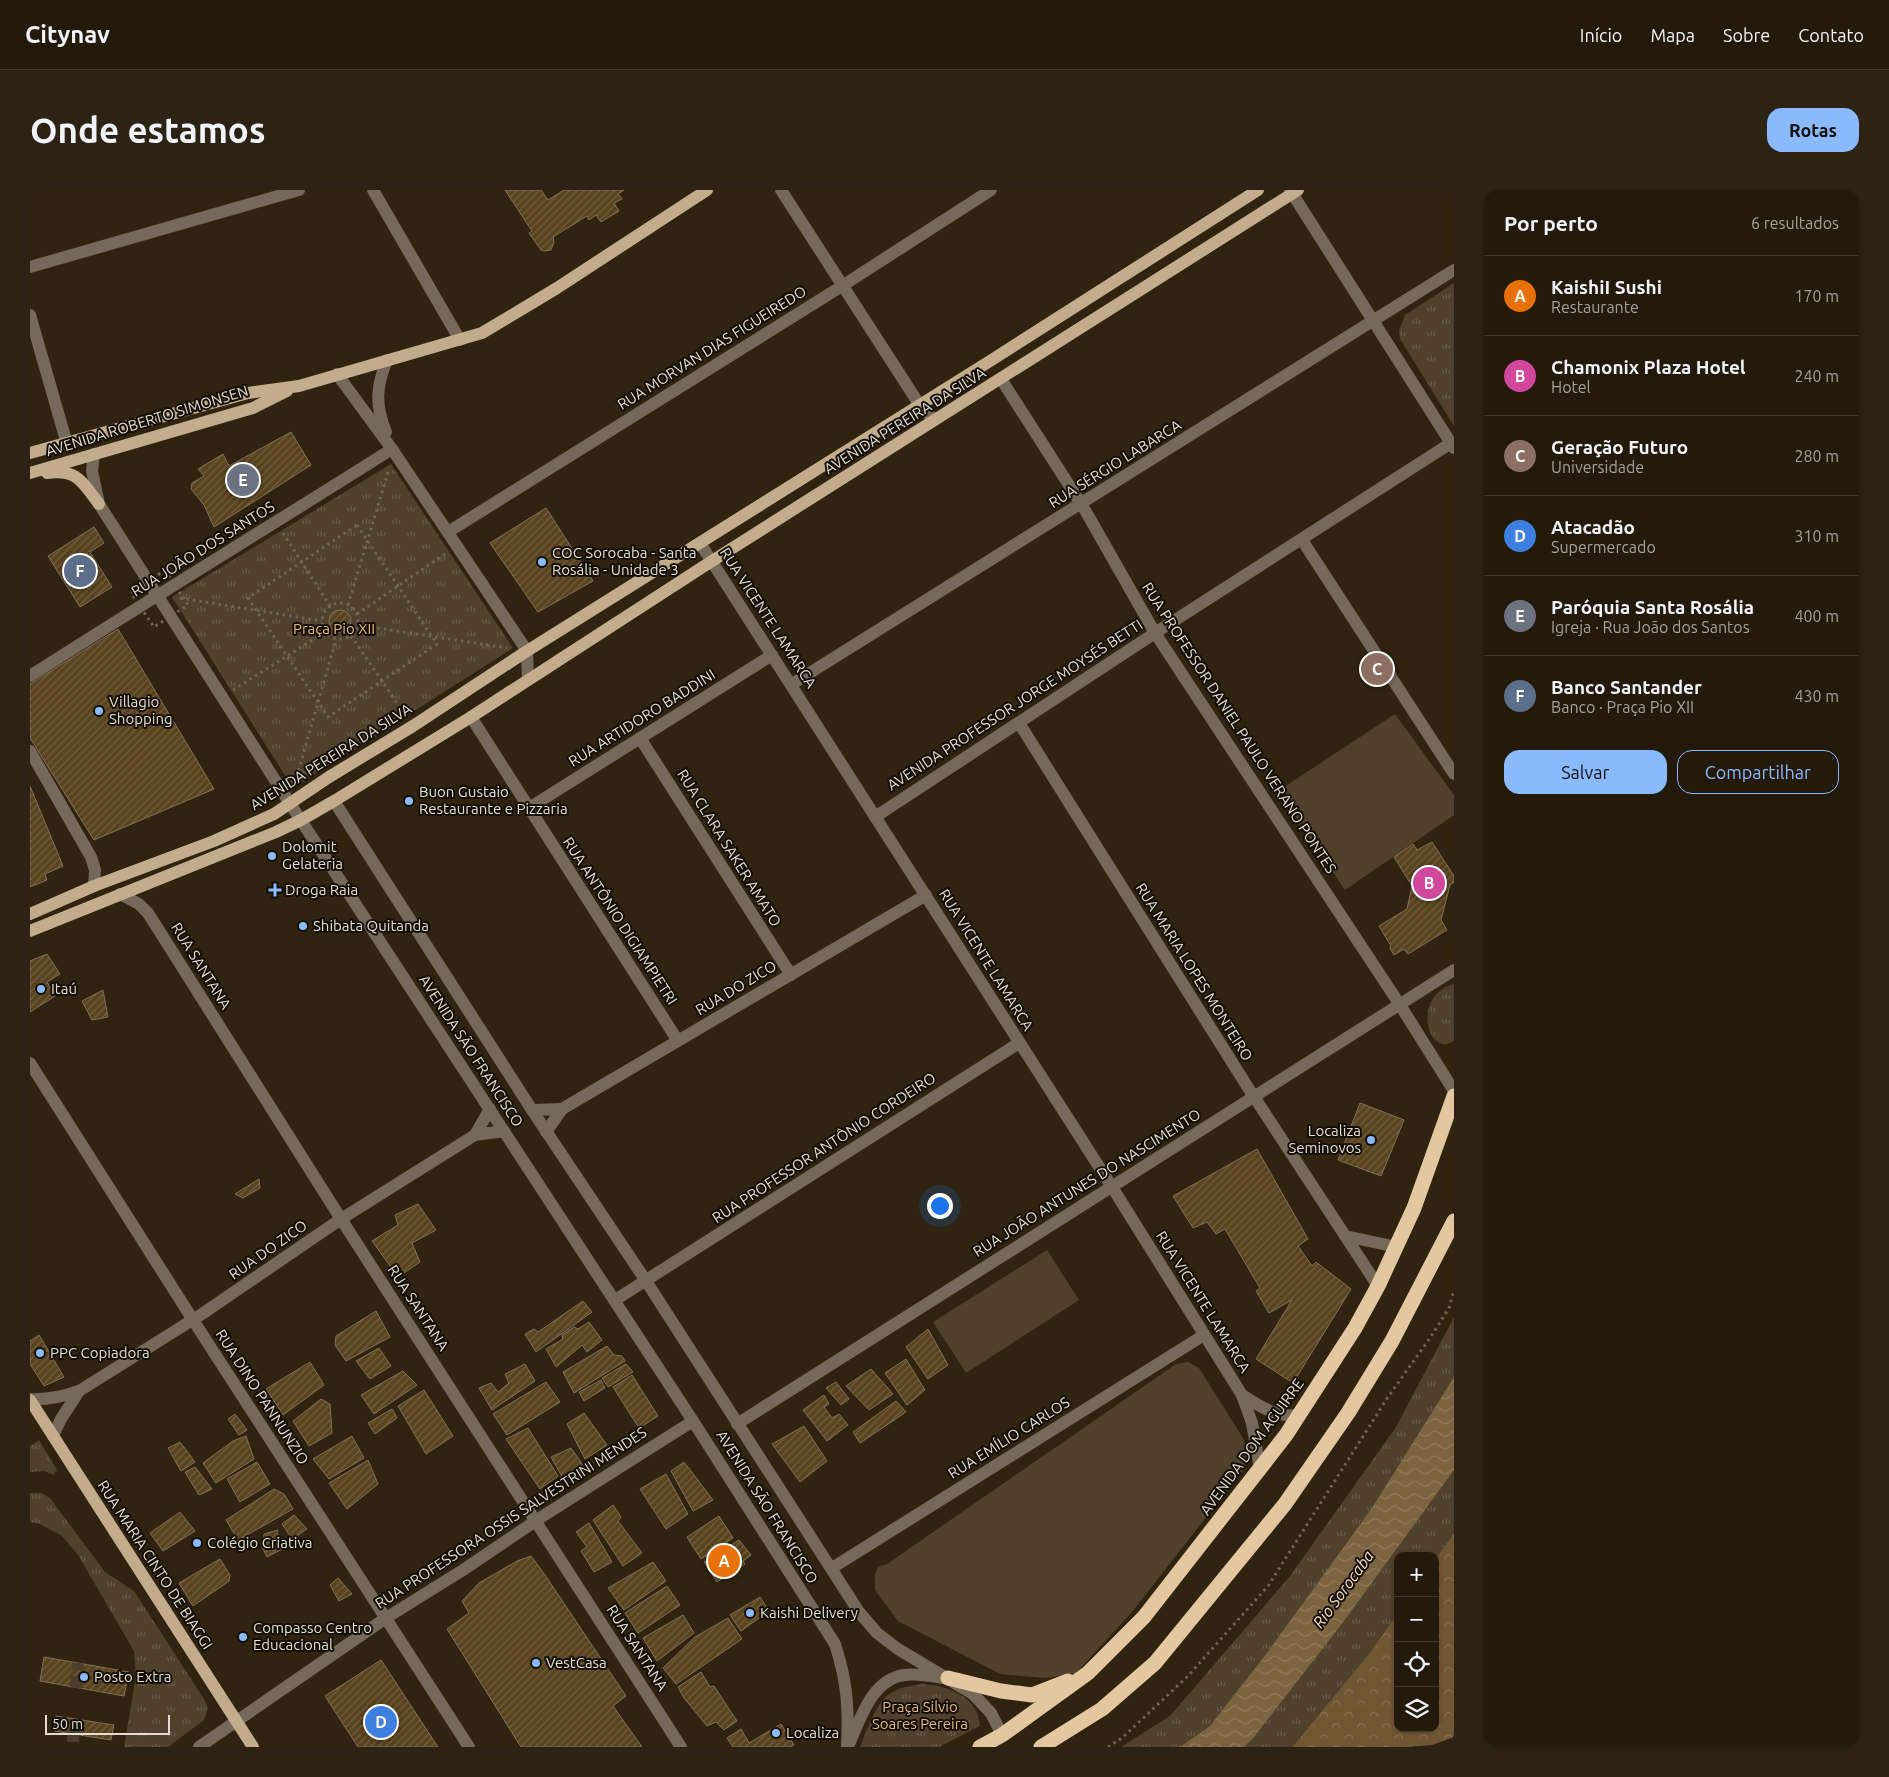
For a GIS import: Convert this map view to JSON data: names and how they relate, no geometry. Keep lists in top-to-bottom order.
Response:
{
  "streets": {
    "highway": ["AVENIDA DOM AGUIRRE"],
    "main road": ["AVENIDA ROBERTO SIMONSEN", "AVENIDA PEREIRA DA SILVA", "RUA MARIA CINTO DE BIAGGI"],
    "street": [
      "RUA MORVAN DIAS FIGUEIREDO",
      "RUA SÉRGIO LABARCA",
      "RUA JOÃO DOS SANTOS",
      "RUA VICENTE LAMARCA",
      "AVENIDA PROFESSOR JORGE MOYSÉS BETTI",
      "RUA ARTIDORO BADDINI",
      "RUA PROFESSOR DANIEL PAULO VERANO PONTES",
      "RUA CLARA SAKER AMATO",
      "RUA ANTÔNIO DIGIAMPIETRI",
      "RUA SANTANA",
      "RUA MARIA LOPES MONTEIRO",
      "RUA DO ZICO",
      "AVENIDA SÃO FRANCISCO",
      "RUA PROFESSOR ANTÔNIO CORDEIRO",
      "RUA JOÃO ANTUNES DO NASCIMENTO",
      "RUA DINO PANNUNZIO",
      "RUA EMÍLIO CARLOS",
      "RUA PROFESSORA OSSIS SALVESTRINI MENDES"
    ]
  },
  "crossings": [
    ["AVENIDA PEREIRA DA SILVA", "RUA VICENTE LAMARCA"],
    ["AVENIDA PEREIRA DA SILVA", "RUA PROFESSOR DANIEL PAULO VERANO PONTES"],
    ["AVENIDA PEREIRA DA SILVA", "RUA ANTÔNIO DIGIAMPIETRI"],
    ["AVENIDA PEREIRA DA SILVA", "RUA SANTANA"],
    ["AVENIDA PEREIRA DA SILVA", "AVENIDA SÃO FRANCISCO"],
    ["RUA SÉRGIO LABARCA", "RUA VICENTE LAMARCA"],
    ["RUA SÉRGIO LABARCA", "RUA PROFESSOR DANIEL PAULO VERANO PONTES"],
    ["RUA VICENTE LAMARCA", "AVENIDA PROFESSOR JORGE MOYSÉS BETTI"],
    ["RUA VICENTE LAMARCA", "RUA ARTIDORO BADDINI"],
    ["RUA VICENTE LAMARCA", "RUA DO ZICO"],
    ["RUA VICENTE LAMARCA", "RUA PROFESSOR ANTÔNIO CORDEIRO"],
    ["RUA VICENTE LAMARCA", "RUA JOÃO ANTUNES DO NASCIMENTO"],
    ["RUA VICENTE LAMARCA", "RUA EMÍLIO CARLOS"],
    ["RUA VICENTE LAMARCA", "AVENIDA DOM AGUIRRE"],
    ["AVENIDA PROFESSOR JORGE MOYSÉS BETTI", "RUA PROFESSOR DANIEL PAULO VERANO PONTES"],
    ["AVENIDA PROFESSOR JORGE MOYSÉS BETTI", "RUA MARIA LOPES MONTEIRO"],
    ["RUA ARTIDORO BADDINI", "RUA CLARA SAKER AMATO"],
    ["RUA ARTIDORO BADDINI", "RUA ANTÔNIO DIGIAMPIETRI"],
    ["RUA PROFESSOR DANIEL PAULO VERANO PONTES", "RUA JOÃO ANTUNES DO NASCIMENTO"],
    ["RUA CLARA SAKER AMATO", "RUA DO ZICO"],
    ["RUA ANTÔNIO DIGIAMPIETRI", "RUA DO ZICO"],
    ["RUA SANTANA", "RUA DO ZICO"],
    ["RUA SANTANA", "RUA PROFESSORA OSSIS SALVESTRINI MENDES"],
    ["RUA MARIA LOPES MONTEIRO", "RUA JOÃO ANTUNES DO NASCIMENTO"],
    ["RUA MARIA LOPES MONTEIRO", "AVENIDA DOM AGUIRRE"],
    ["RUA DO ZICO", "AVENIDA SÃO FRANCISCO"],
    ["RUA DO ZICO", "RUA DINO PANNUNZIO"],
    ["RUA DO ZICO", "RUA MARIA CINTO DE BIAGGI"],
    ["AVENIDA SÃO FRANCISCO", "RUA PROFESSOR ANTÔNIO CORDEIRO"],
    ["AVENIDA SÃO FRANCISCO", "RUA JOÃO ANTUNES DO NASCIMENTO"],
    ["AVENIDA SÃO FRANCISCO", "RUA EMÍLIO CARLOS"],
    ["AVENIDA SÃO FRANCISCO", "AVENIDA DOM AGUIRRE"],
    ["AVENIDA SÃO FRANCISCO", "RUA PROFESSORA OSSIS SALVESTRINI MENDES"],
    ["RUA DINO PANNUNZIO", "RUA PROFESSORA OSSIS SALVESTRINI MENDES"],
    ["RUA PROFESSORA OSSIS SALVESTRINI MENDES", "RUA MARIA CINTO DE BIAGGI"]
  ],
  "water": ["Rio Sorocaba"],
  "parks": ["Praça Pio XII", "Praça Silvio Soares Pereira"],
  "places": {
    "other": [
      "COC Sorocaba - Santa Rosália - Unidade 3",
      "Villagio Shopping",
      "Buon Gustaio Restaurante e Pizzaria",
      "Dolomit Gelateria",
      "Shibata Quitanda",
      "Itaú",
      "Localiza Seminovos",
      "PPC Copiadora",
      "Colégio Criativa",
      "Kaishi Delivery",
      "Compasso Centro Educacional",
      "VestCasa",
      "Posto Extra",
      "Localiza"
    ],
    "health": ["Droga Raia"]
  },
  "scale_bar": "50 m",
  "page": {
    "header": "Citynav",
    "nav": [
      "Início",
      "Mapa",
      "Sobre",
      "Contato"
    ],
    "buttons": [
      "Rotas",
      ["Salvar", "Compartilhar"]
    ],
    "title": "Onde estamos",
    "heading": ["Por perto", "6 resultados"],
    "list": [
      {
        "mark": "A",
        "name": "KaishiI Sushi",
        "note": "Restaurante",
        "value": "170 m"
      },
      {
        "mark": "B",
        "name": "Chamonix Plaza Hotel",
        "note": "Hotel",
        "value": "240 m"
      },
      {
        "mark": "C",
        "name": "Geração Futuro",
        "note": "Universidade",
        "value": "280 m"
      },
      {
        "mark": "D",
        "name": "Atacadão",
        "note": "Supermercado",
        "value": "310 m"
      },
      {
        "mark": "E",
        "name": "Paróquia Santa Rosália",
        "note": "Igreja · Rua João dos Santos",
        "value": "400 m"
      },
      {
        "mark": "F",
        "name": "Banco Santander",
        "note": "Banco · Praça Pio XII",
        "value": "430 m"
      }
    ],
    "pins": [
      "E",
      "F",
      "C",
      "B",
      "A",
      "D"
    ],
    "map_buttons": ["+", "−"],
    "scale": "50 m"
  }
}
